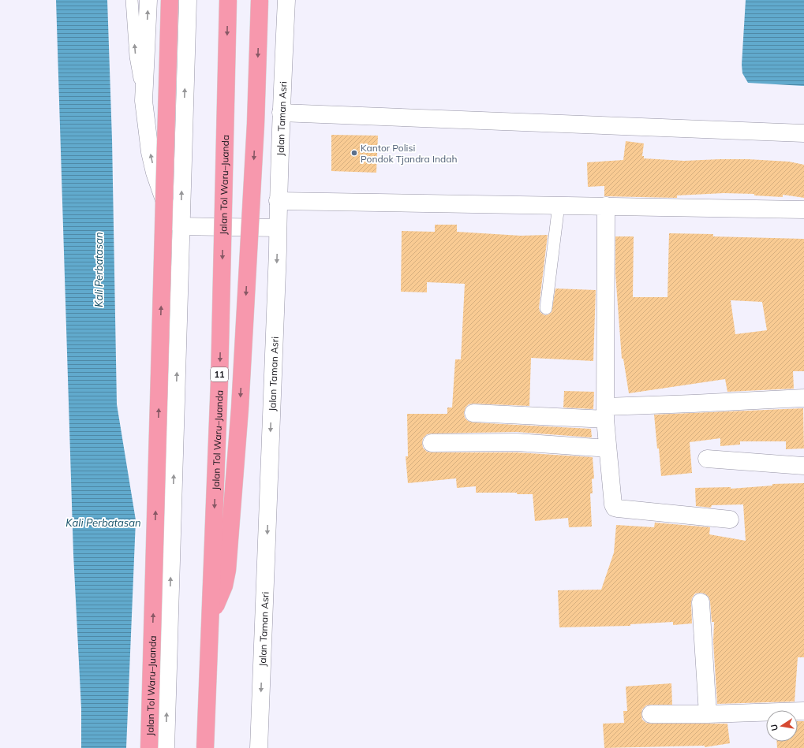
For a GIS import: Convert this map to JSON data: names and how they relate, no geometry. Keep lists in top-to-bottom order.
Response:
{
  "streets": {
    "highway": ["Jalan Tol Waru–Juanda", "11"],
    "street": ["Jalan Taman Asri"]
  },
  "water": ["Kali Perbatasan"],
  "places": ["Kantor Polisi Pondok Tjandra Indah"],
  "north": "left"
}
